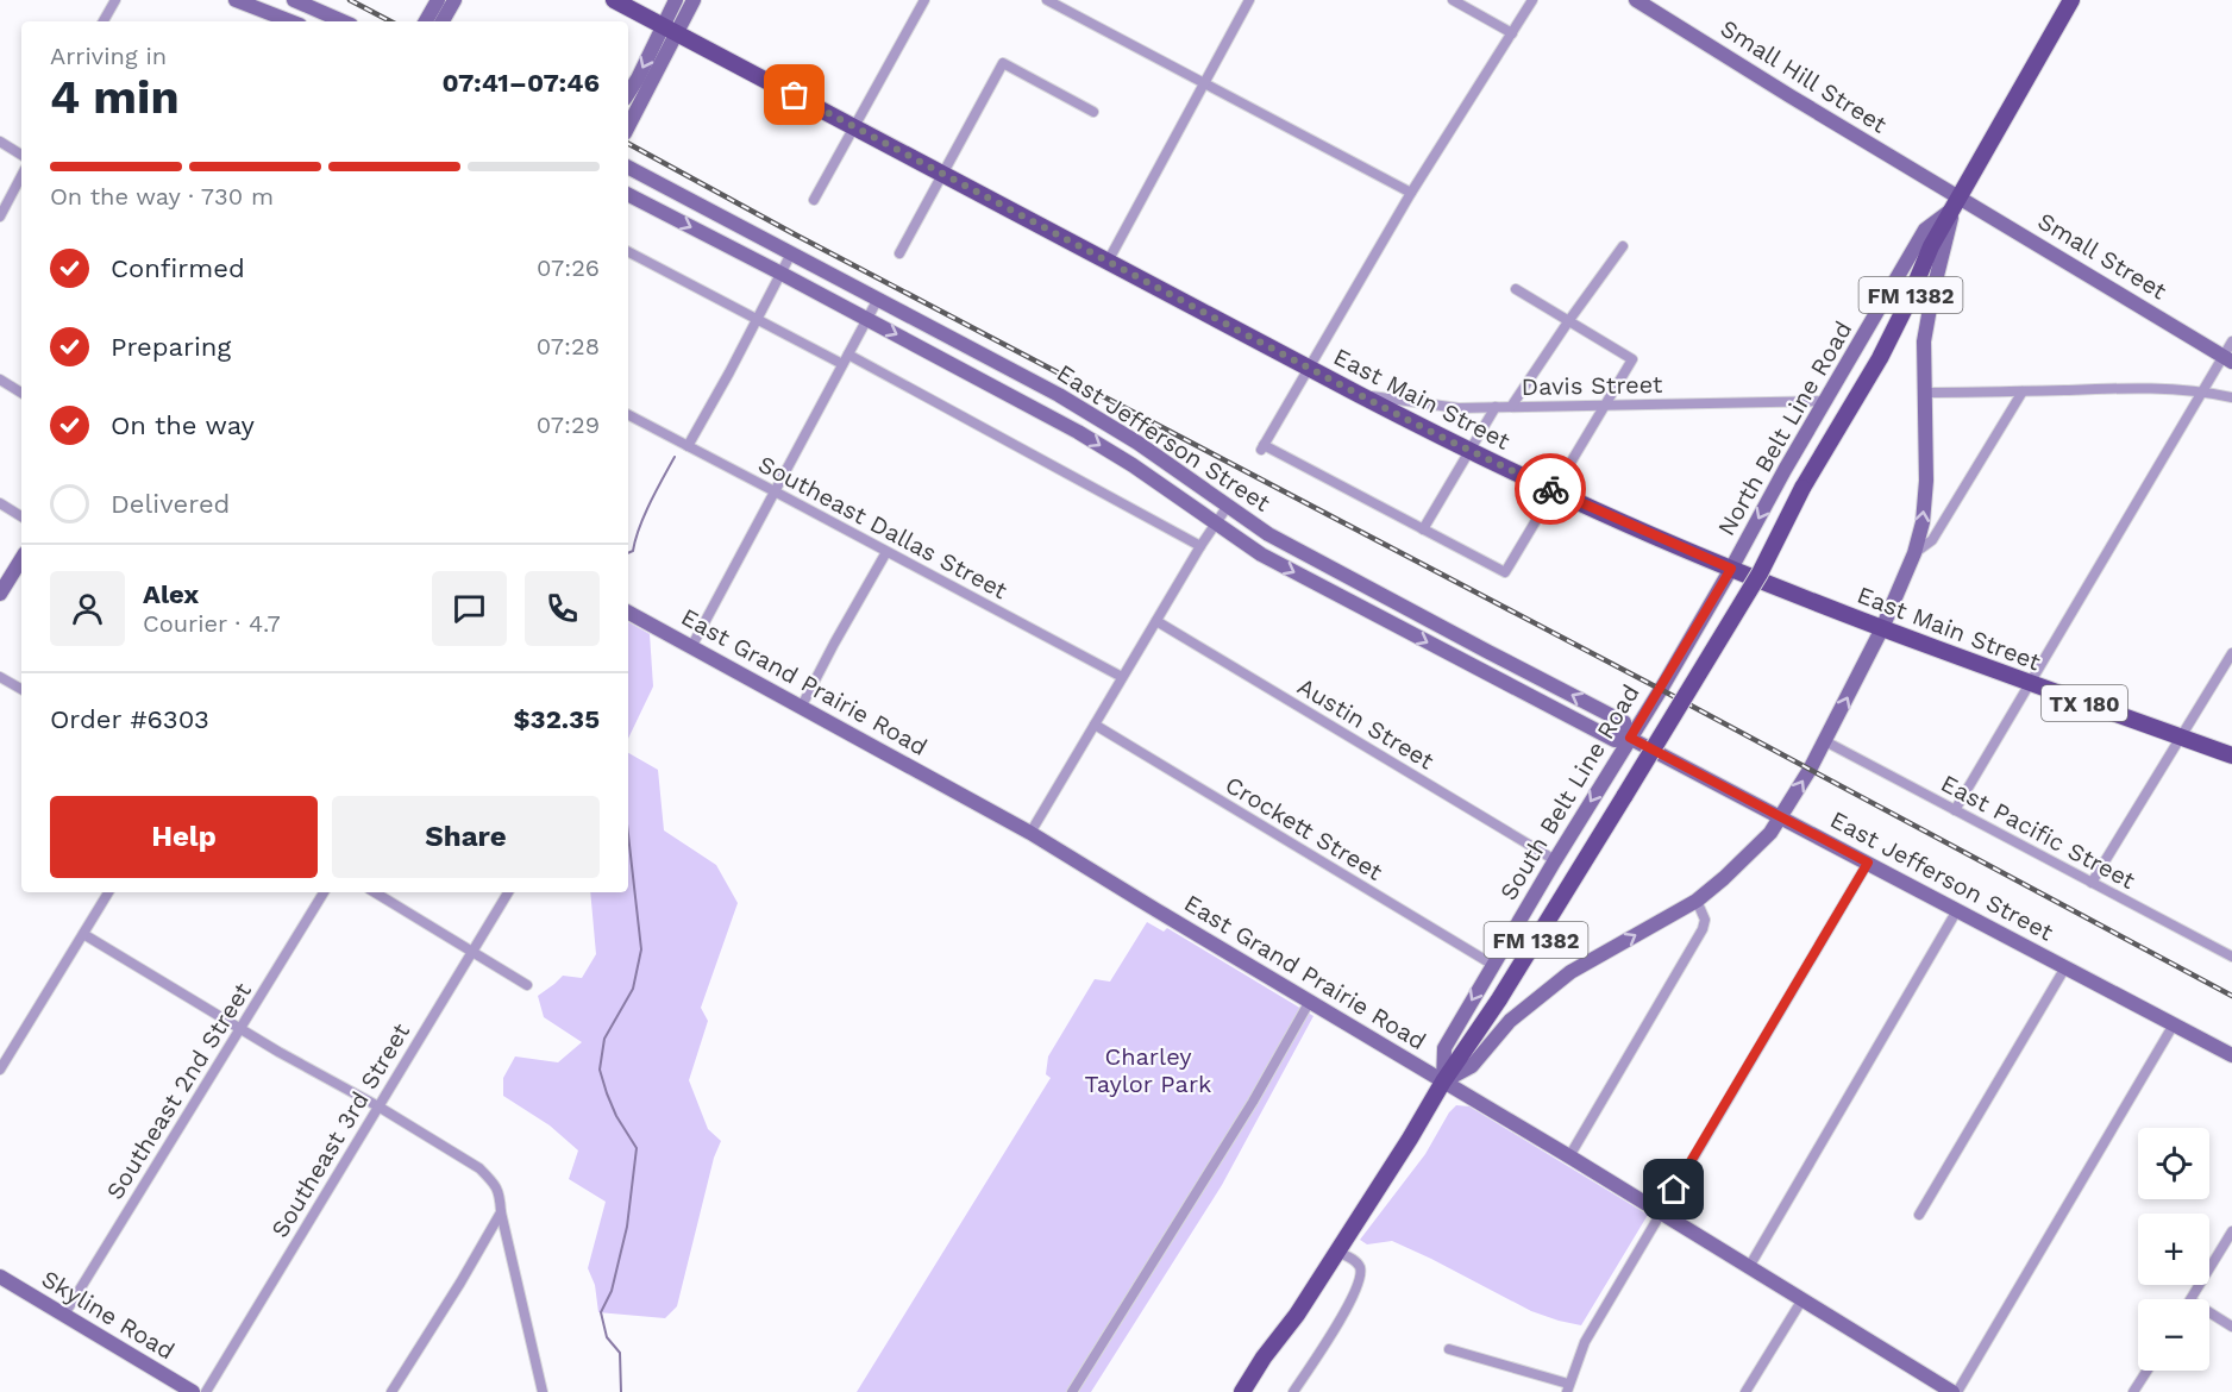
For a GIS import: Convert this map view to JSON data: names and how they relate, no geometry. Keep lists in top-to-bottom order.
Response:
{
  "streets": {
    "main road": [
      "FM 1382",
      "East Main Street",
      "North Belt Line Road",
      "TX 180",
      "South Belt Line Road"
    ],
    "street": [
      "Small Hill Street",
      "Small Street",
      "Davis Street",
      "East Jefferson Street",
      "Southeast Dallas Street",
      "East Grand Prairie Road",
      "Austin Street",
      "Crockett Street",
      "East Pacific Street",
      "Southeast 2nd Street",
      "Southeast 3rd Street",
      "Skyline Road"
    ]
  },
  "crossings": [
    ["Small Hill Street", "Small Street"],
    ["Small Hill Street", "North Belt Line Road"],
    ["Small Street", "North Belt Line Road"],
    ["Davis Street", "East Main Street"],
    ["Davis Street", "North Belt Line Road"],
    ["East Main Street", "North Belt Line Road"],
    ["East Main Street", "TX 180"],
    ["East Main Street", "South Belt Line Road"],
    ["North Belt Line Road", "South Belt Line Road"],
    ["East Jefferson Street", "South Belt Line Road"],
    ["East Grand Prairie Road", "South Belt Line Road"],
    ["Austin Street", "South Belt Line Road"],
    ["South Belt Line Road", "Crockett Street"],
    ["Southeast 2nd Street", "Skyline Road"]
  ],
  "parks": ["Charley Taylor Park"],
  "page": {
    "heading": ["4 min", "Arriving in", "07:41–07:46"],
    "panel": [
      "Alex",
      "Courier · 4.7",
      "Order #6303",
      "$32.35"
    ],
    "bar": "On the way · 730 m",
    "list": [
      ["Confirmed", "07:26"],
      ["Preparing", "07:28"],
      ["On the way", "07:29"],
      "Delivered"
    ],
    "buttons": ["Help", "Share"],
    "map_buttons": ["+", "−"]
  }
}
